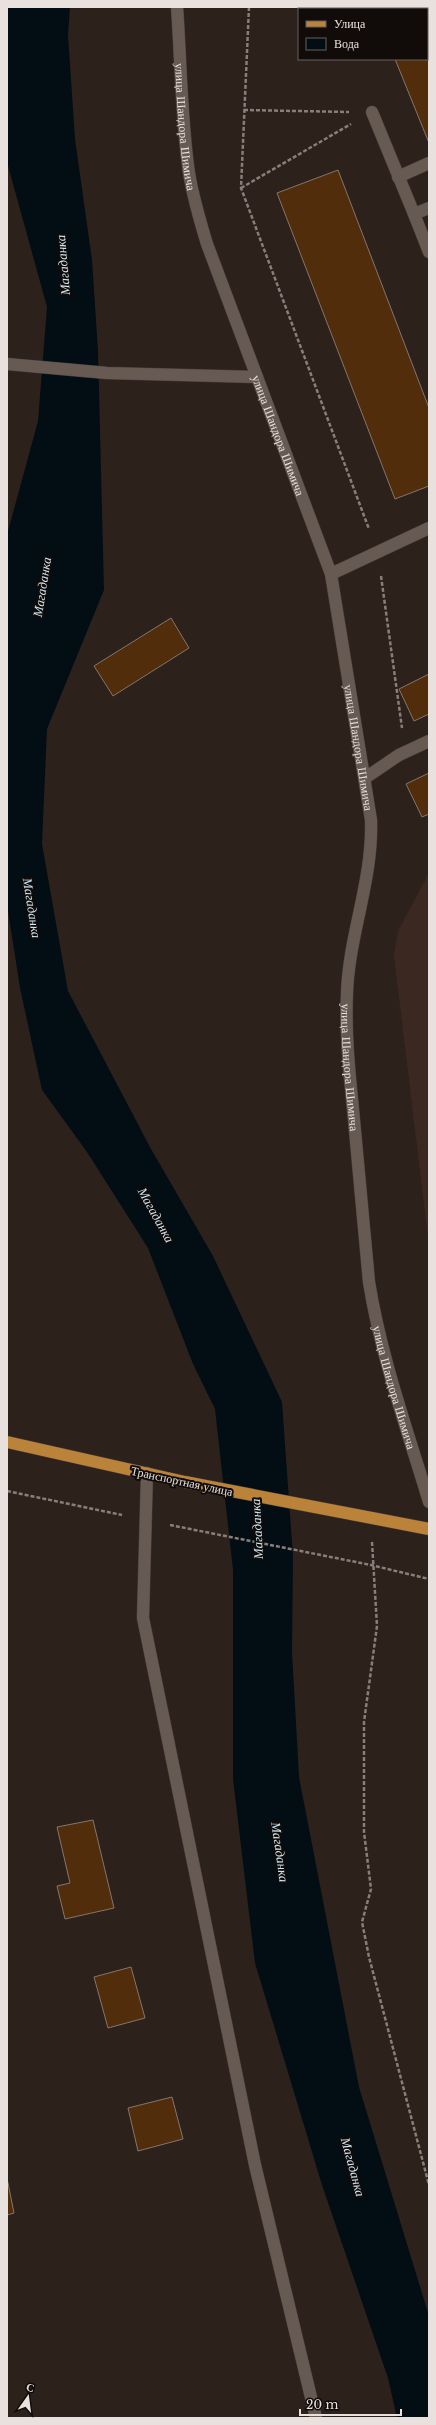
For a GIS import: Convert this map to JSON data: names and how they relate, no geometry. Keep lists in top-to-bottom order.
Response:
{
  "streets": {
    "main road": ["Транспортная улица"],
    "street": ["улица Шандора Шимича"]
  },
  "water": ["Магаданка"],
  "legend": ["Улица", "Вода"],
  "scale_bar": "20 m",
  "north": "top"
}
